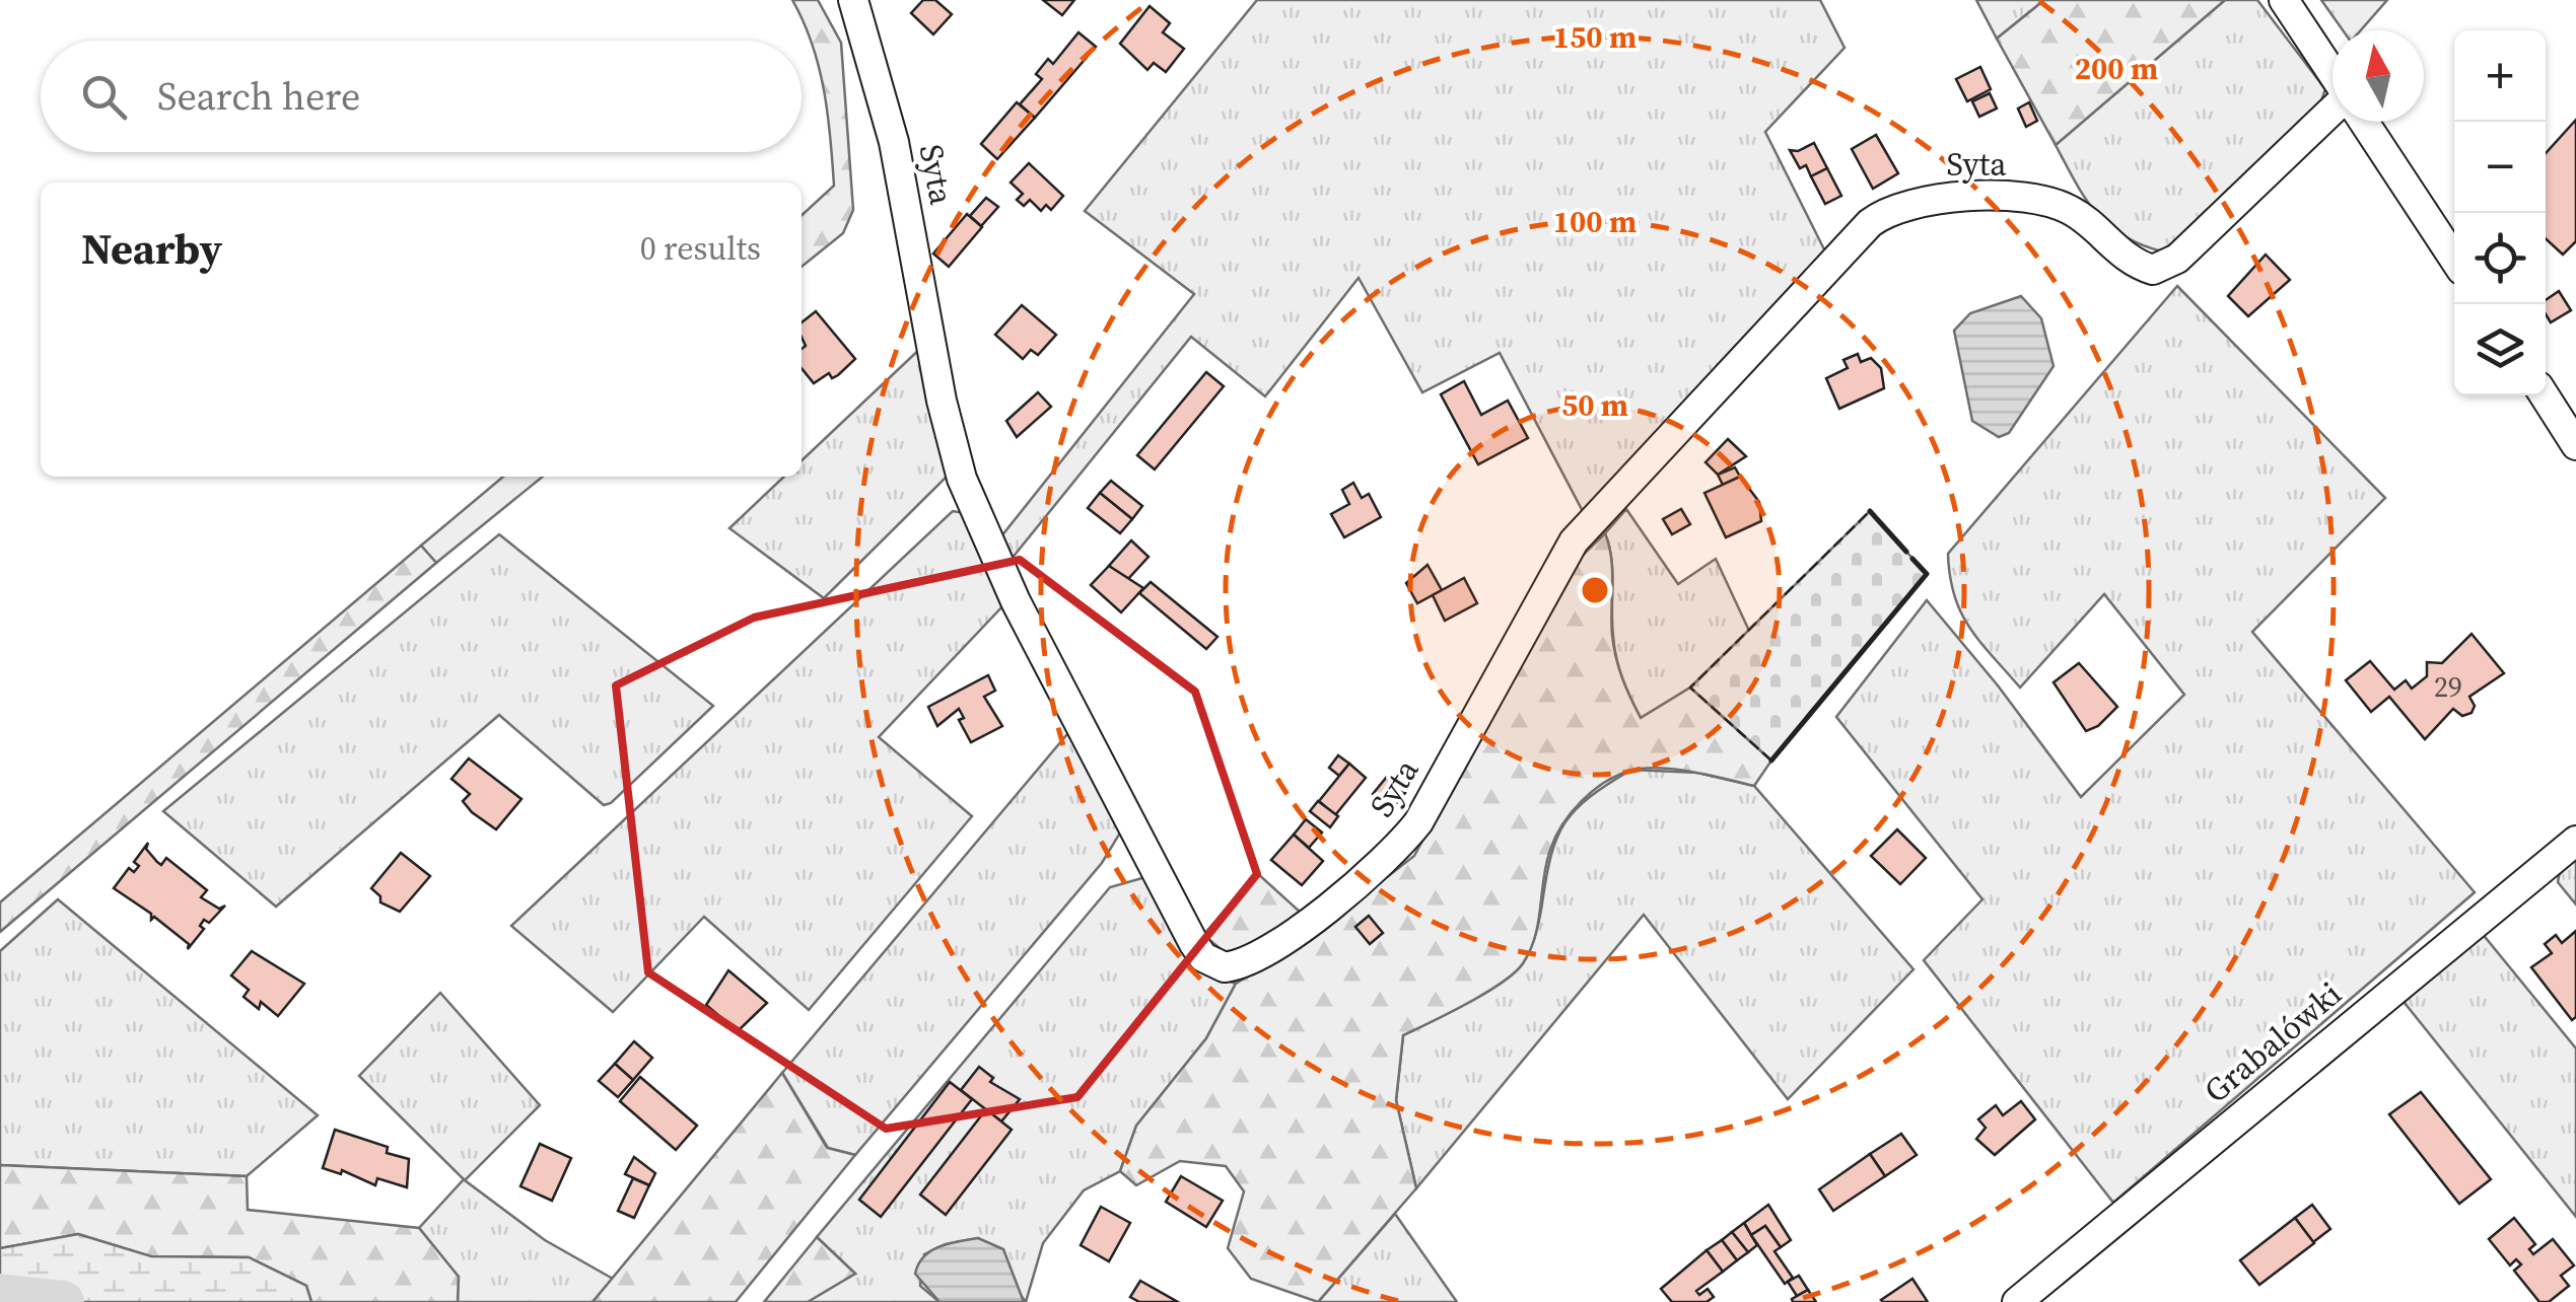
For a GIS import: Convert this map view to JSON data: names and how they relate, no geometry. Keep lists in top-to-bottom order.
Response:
{
  "streets": {
    "street": ["Syta", "Grabalówki"]
  },
  "house_numbers": ["29"],
  "north": "top",
  "page": {
    "map_buttons": ["+", "−"],
    "search": "Search here",
    "heading": ["Nearby", "0 results"]
  },
  "rings": [
    "150 m",
    "200 m",
    "100 m",
    "50 m"
  ]
}
